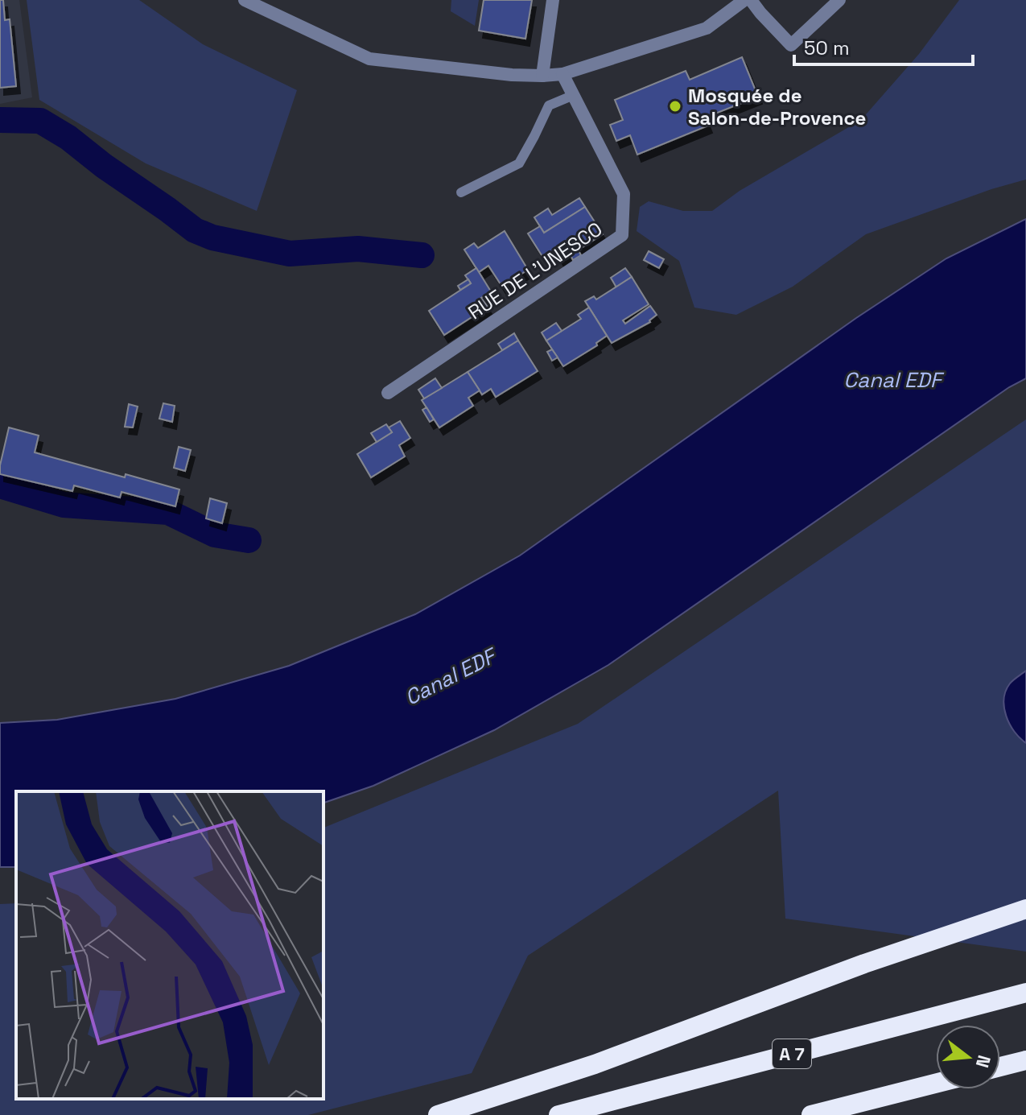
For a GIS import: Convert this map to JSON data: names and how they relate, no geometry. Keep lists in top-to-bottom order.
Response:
{
  "streets": {
    "highway": ["A 7"],
    "street": ["RUE DE L'UNESCO"]
  },
  "water": ["Canal EDF"],
  "places": ["Mosquée de Salon-de-Provence"],
  "scale_bar": "50 m",
  "north": "right"
}
